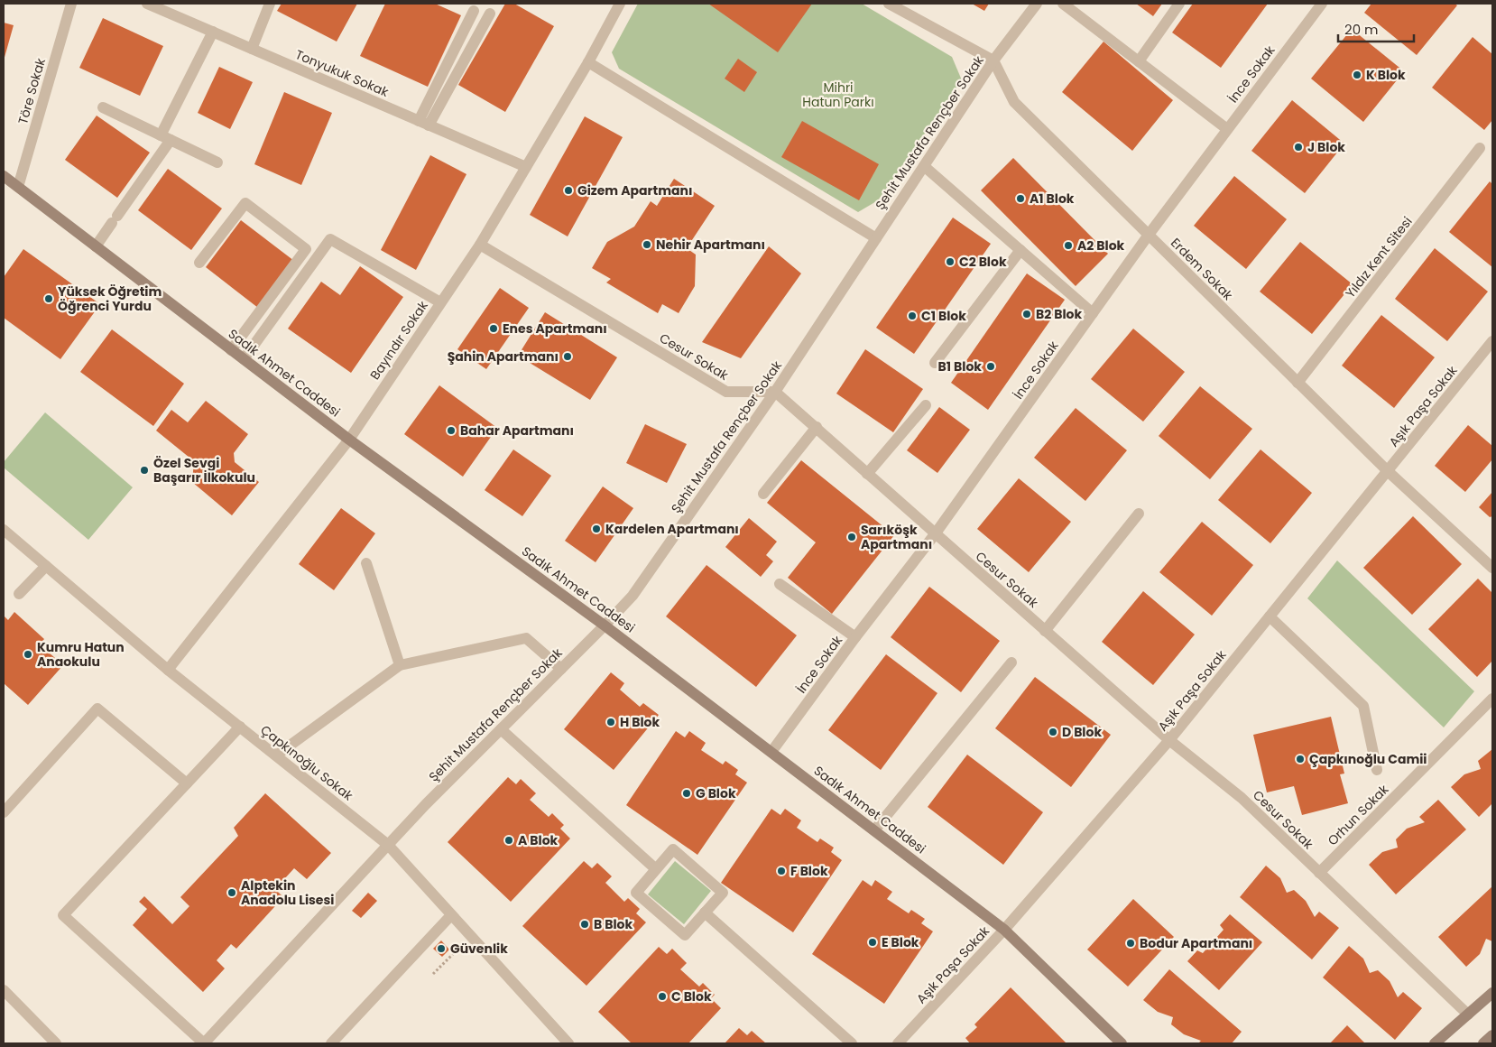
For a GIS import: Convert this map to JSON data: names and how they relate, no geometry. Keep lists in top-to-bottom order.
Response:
{
  "streets": {
    "main road": ["Sadık Ahmet Caddesi"],
    "street": [
      "Tonyukuk Sokak",
      "İnce Sokak",
      "Töre Sokak",
      "Şehit Mustafa Rençber Sokak",
      "Yıldız Kent Sitesi",
      "Erdem Sokak",
      "Bayındır Sokak",
      "Cesur Sokak",
      "Aşık Paşa Sokak",
      "Çapkınoğlu Sokak",
      "Orhun Sokak"
    ]
  },
  "crossings": [
    ["Tonyukuk Sokak", "Bayındır Sokak"],
    ["İnce Sokak", "Erdem Sokak"],
    ["İnce Sokak", "Cesur Sokak"],
    ["İnce Sokak", "Sadık Ahmet Caddesi"],
    ["Töre Sokak", "Sadık Ahmet Caddesi"],
    ["Şehit Mustafa Rençber Sokak", "Erdem Sokak"],
    ["Şehit Mustafa Rençber Sokak", "Cesur Sokak"],
    ["Şehit Mustafa Rençber Sokak", "Sadık Ahmet Caddesi"],
    ["Şehit Mustafa Rençber Sokak", "Çapkınoğlu Sokak"],
    ["Yıldız Kent Sitesi", "Erdem Sokak"],
    ["Erdem Sokak", "Aşık Paşa Sokak"],
    ["Bayındır Sokak", "Cesur Sokak"],
    ["Bayındır Sokak", "Sadık Ahmet Caddesi"],
    ["Bayındır Sokak", "Çapkınoğlu Sokak"],
    ["Cesur Sokak", "Aşık Paşa Sokak"],
    ["Cesur Sokak", "Orhun Sokak"],
    ["Sadık Ahmet Caddesi", "Aşık Paşa Sokak"]
  ],
  "parks": ["Mihri Hatun Parkı"],
  "places": [
    "K Blok",
    "J Blok",
    "Gizem Apartmanı",
    "A1 Blok",
    "Nehir Apartmanı",
    "A2 Blok",
    "C2 Blok",
    "Yüksek Öğretim Öğrenci Yurdu",
    "B2 Blok",
    "C1 Blok",
    "Enes Apartmanı",
    "Şahin Apartmanı",
    "B1 Blok",
    "Bahar Apartmanı",
    "Özel Sevgi Başarır İlkokulu",
    "Kardelen Apartmanı",
    "Sarıköşk Apartmanı",
    "Kumru Hatun Anaokulu",
    "H Blok",
    "D Blok",
    "Çapkınoğlu Camii",
    "G Blok",
    "A Blok",
    "F Blok",
    "Alptekin Anadolu Lisesi",
    "B Blok",
    "E Blok",
    "Bodur Apartmanı",
    "Güvenlik",
    "C Blok"
  ],
  "scale_bar": "20 m"
}
